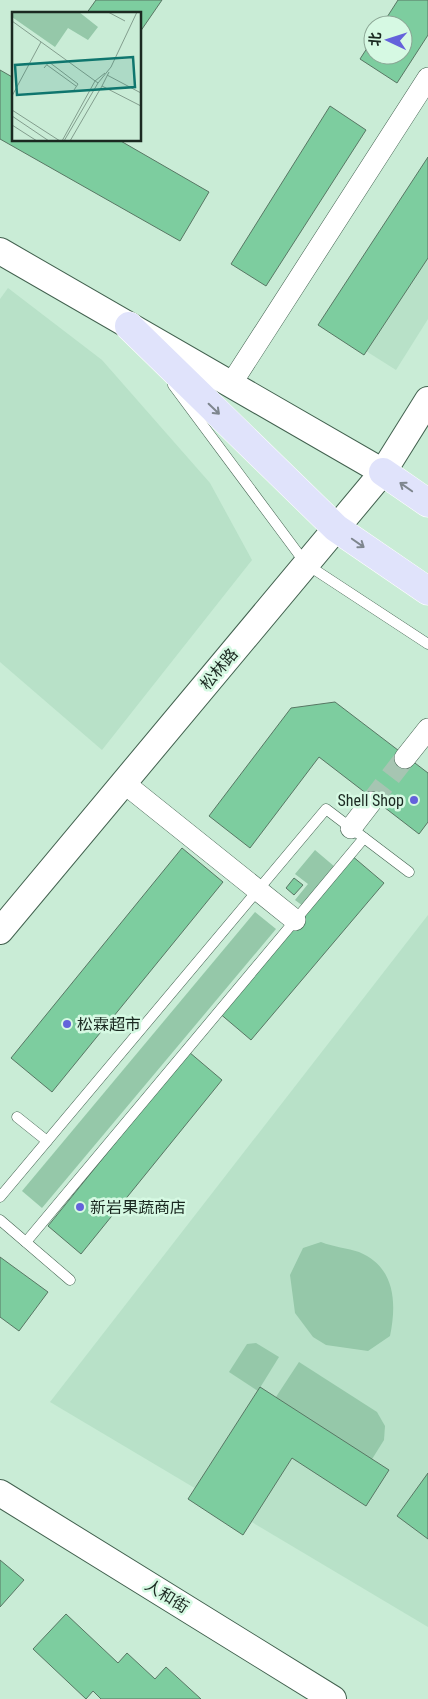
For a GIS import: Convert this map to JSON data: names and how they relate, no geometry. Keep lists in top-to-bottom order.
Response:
{
  "streets": {
    "street": ["松林路", "人和街"]
  },
  "places": ["Shell Shop", "松霖超市", "新岩果蔬商店"],
  "north": "left"
}
